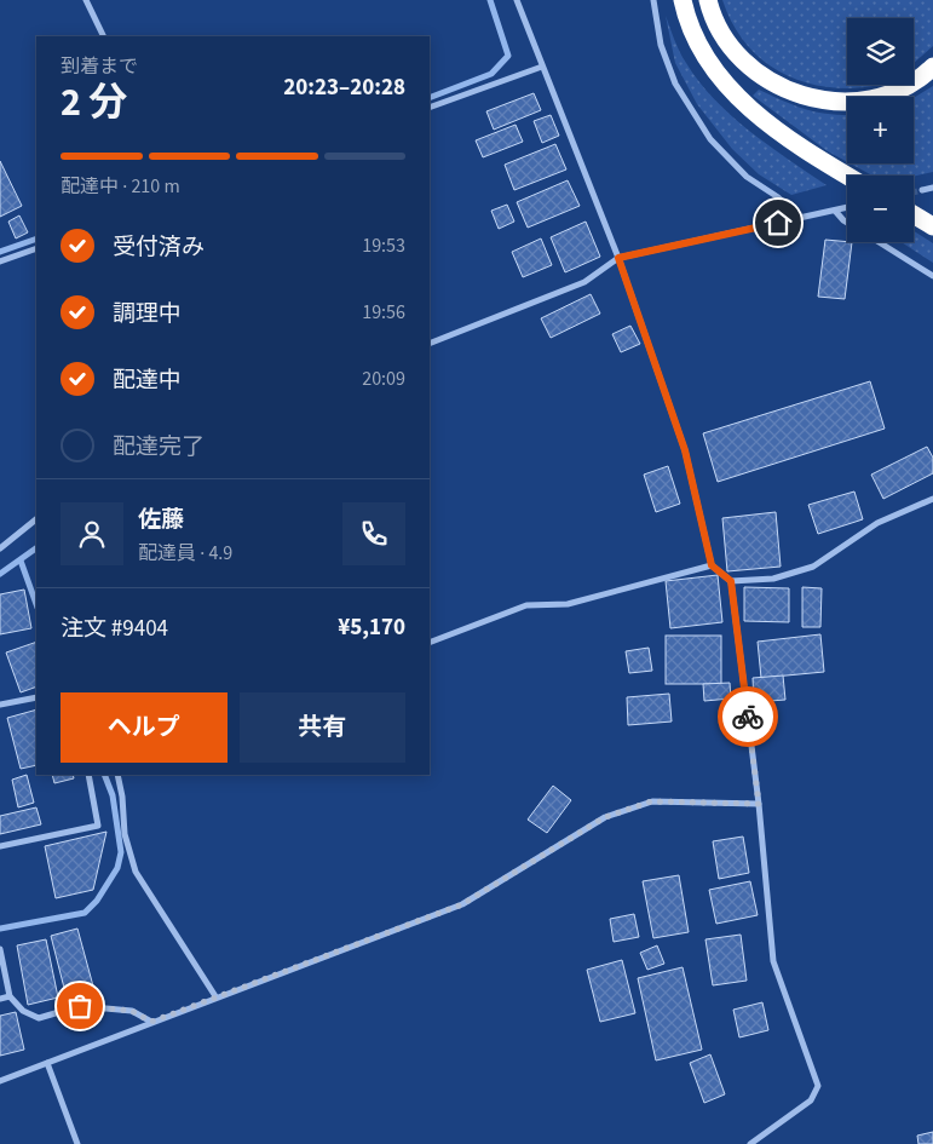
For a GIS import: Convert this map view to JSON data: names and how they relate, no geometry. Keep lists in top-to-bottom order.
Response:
{
  "page": {
    "map_buttons": ["+", "−"],
    "heading": ["2 分", "到着まで", "20:23–20:28"],
    "panel": [
      "佐藤",
      "配達員 · 4.9",
      "注文 #9404",
      "¥5,170"
    ],
    "bar": "配達中 · 210 m",
    "list": [
      ["受付済み", "19:53"],
      ["調理中", "19:56"],
      ["配達中", "20:09"],
      "配達完了"
    ],
    "buttons": ["ヘルプ", "共有"]
  }
}
